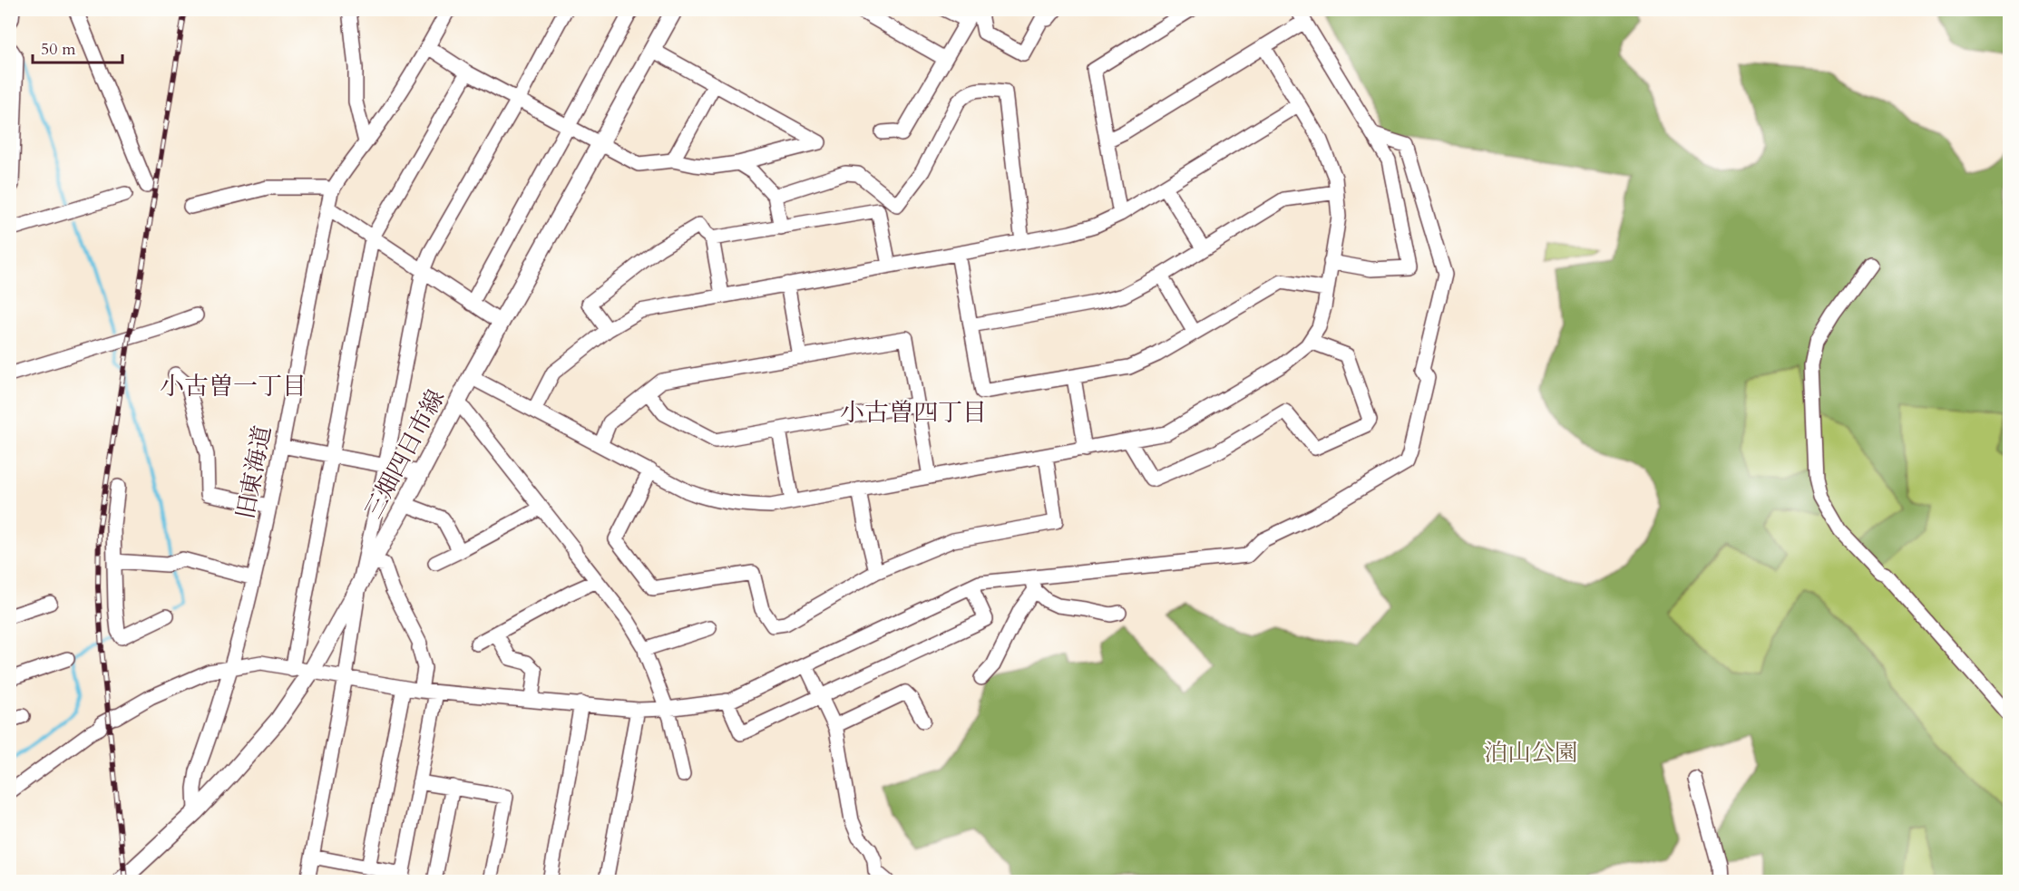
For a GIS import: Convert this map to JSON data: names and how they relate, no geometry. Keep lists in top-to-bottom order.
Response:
{
  "streets": {
    "main road": ["三畑四日市線"],
    "street": ["旧東海道"]
  },
  "crossings": [
    ["三畑四日市線", "旧東海道"]
  ],
  "districts": ["小古曽一丁目", "小古曽四丁目"],
  "parks": ["泊山公園"],
  "scale_bar": "50 m"
}
